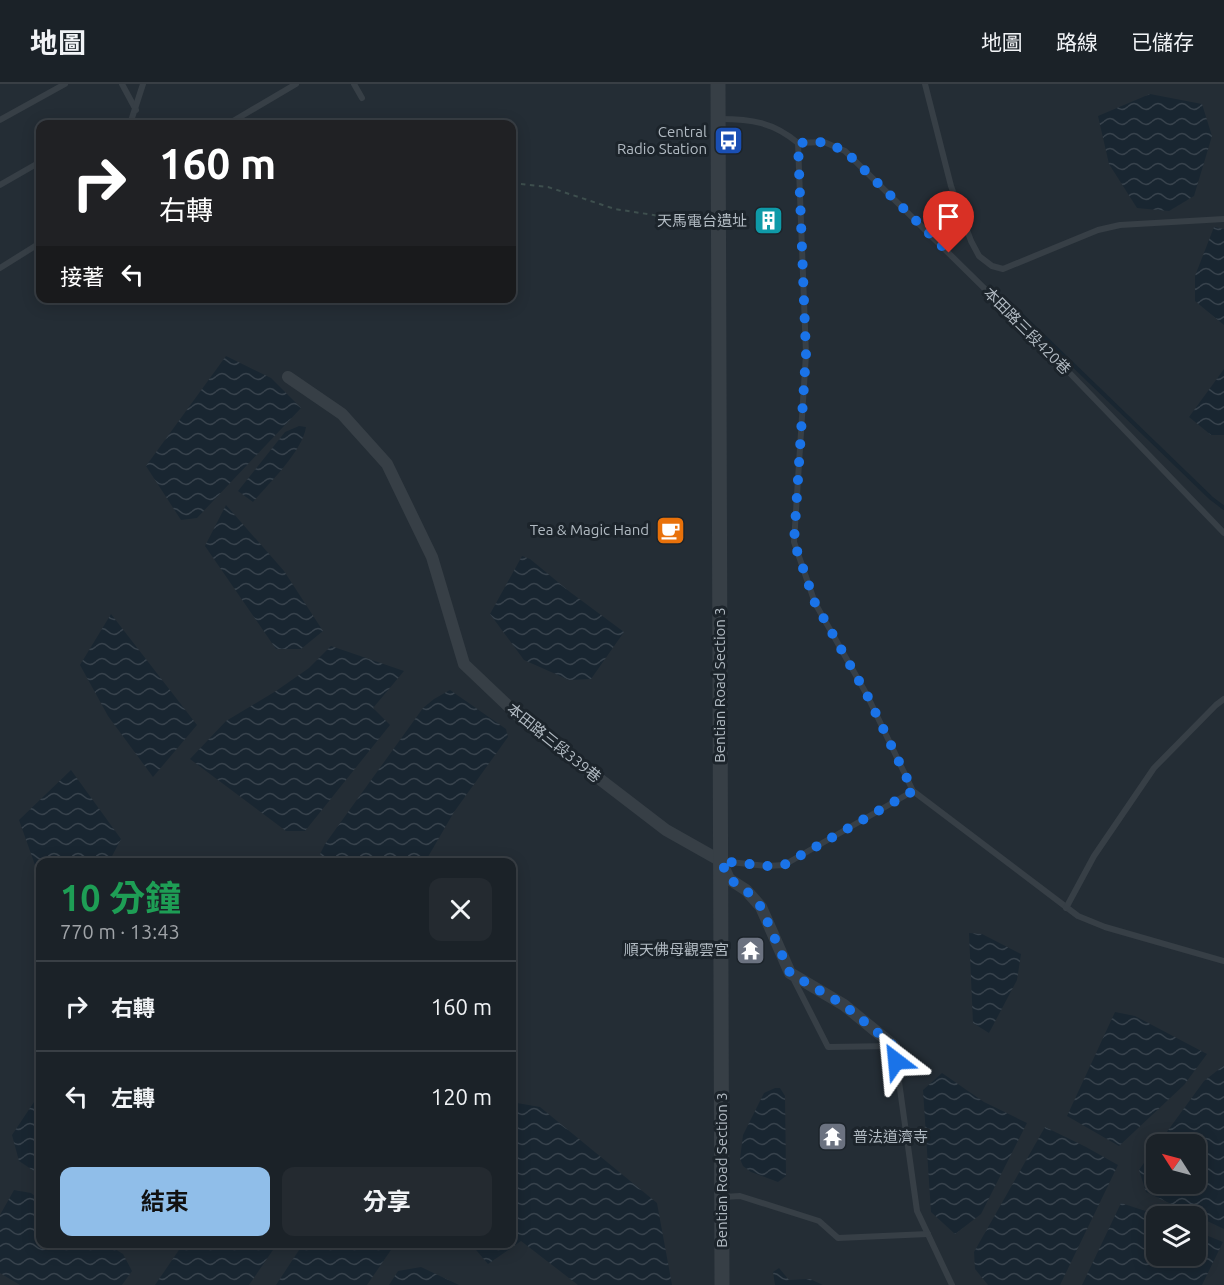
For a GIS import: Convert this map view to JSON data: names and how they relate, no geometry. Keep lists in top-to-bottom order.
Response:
{
  "streets": {
    "street": ["Bentian Road Section 3", "本田路三段339巷"],
    "lane": ["本田路三段420巷"]
  },
  "crossings": [
    ["Bentian Road Section 3", "本田路三段339巷"]
  ],
  "places": {
    "bus stop": ["Central Radio Station"],
    "building": ["天馬電台遺址"],
    "cafe": ["Tea & Magic Hand"],
    "temple": ["順天佛母觀雲宮", "普法道濟寺"]
  },
  "north": "top left",
  "page": {
    "header": "地圖",
    "nav": ["地圖", "路線", "已儲存"],
    "turn": ["160 m", "右轉"],
    "then": "接著",
    "heading": ["10 分鐘", "770 m · 13:43"],
    "list": [
      {
        "name": "右轉",
        "value": "160 m"
      },
      {
        "name": "左轉",
        "value": "120 m"
      }
    ],
    "buttons": ["結束", "分享"]
  }
}
